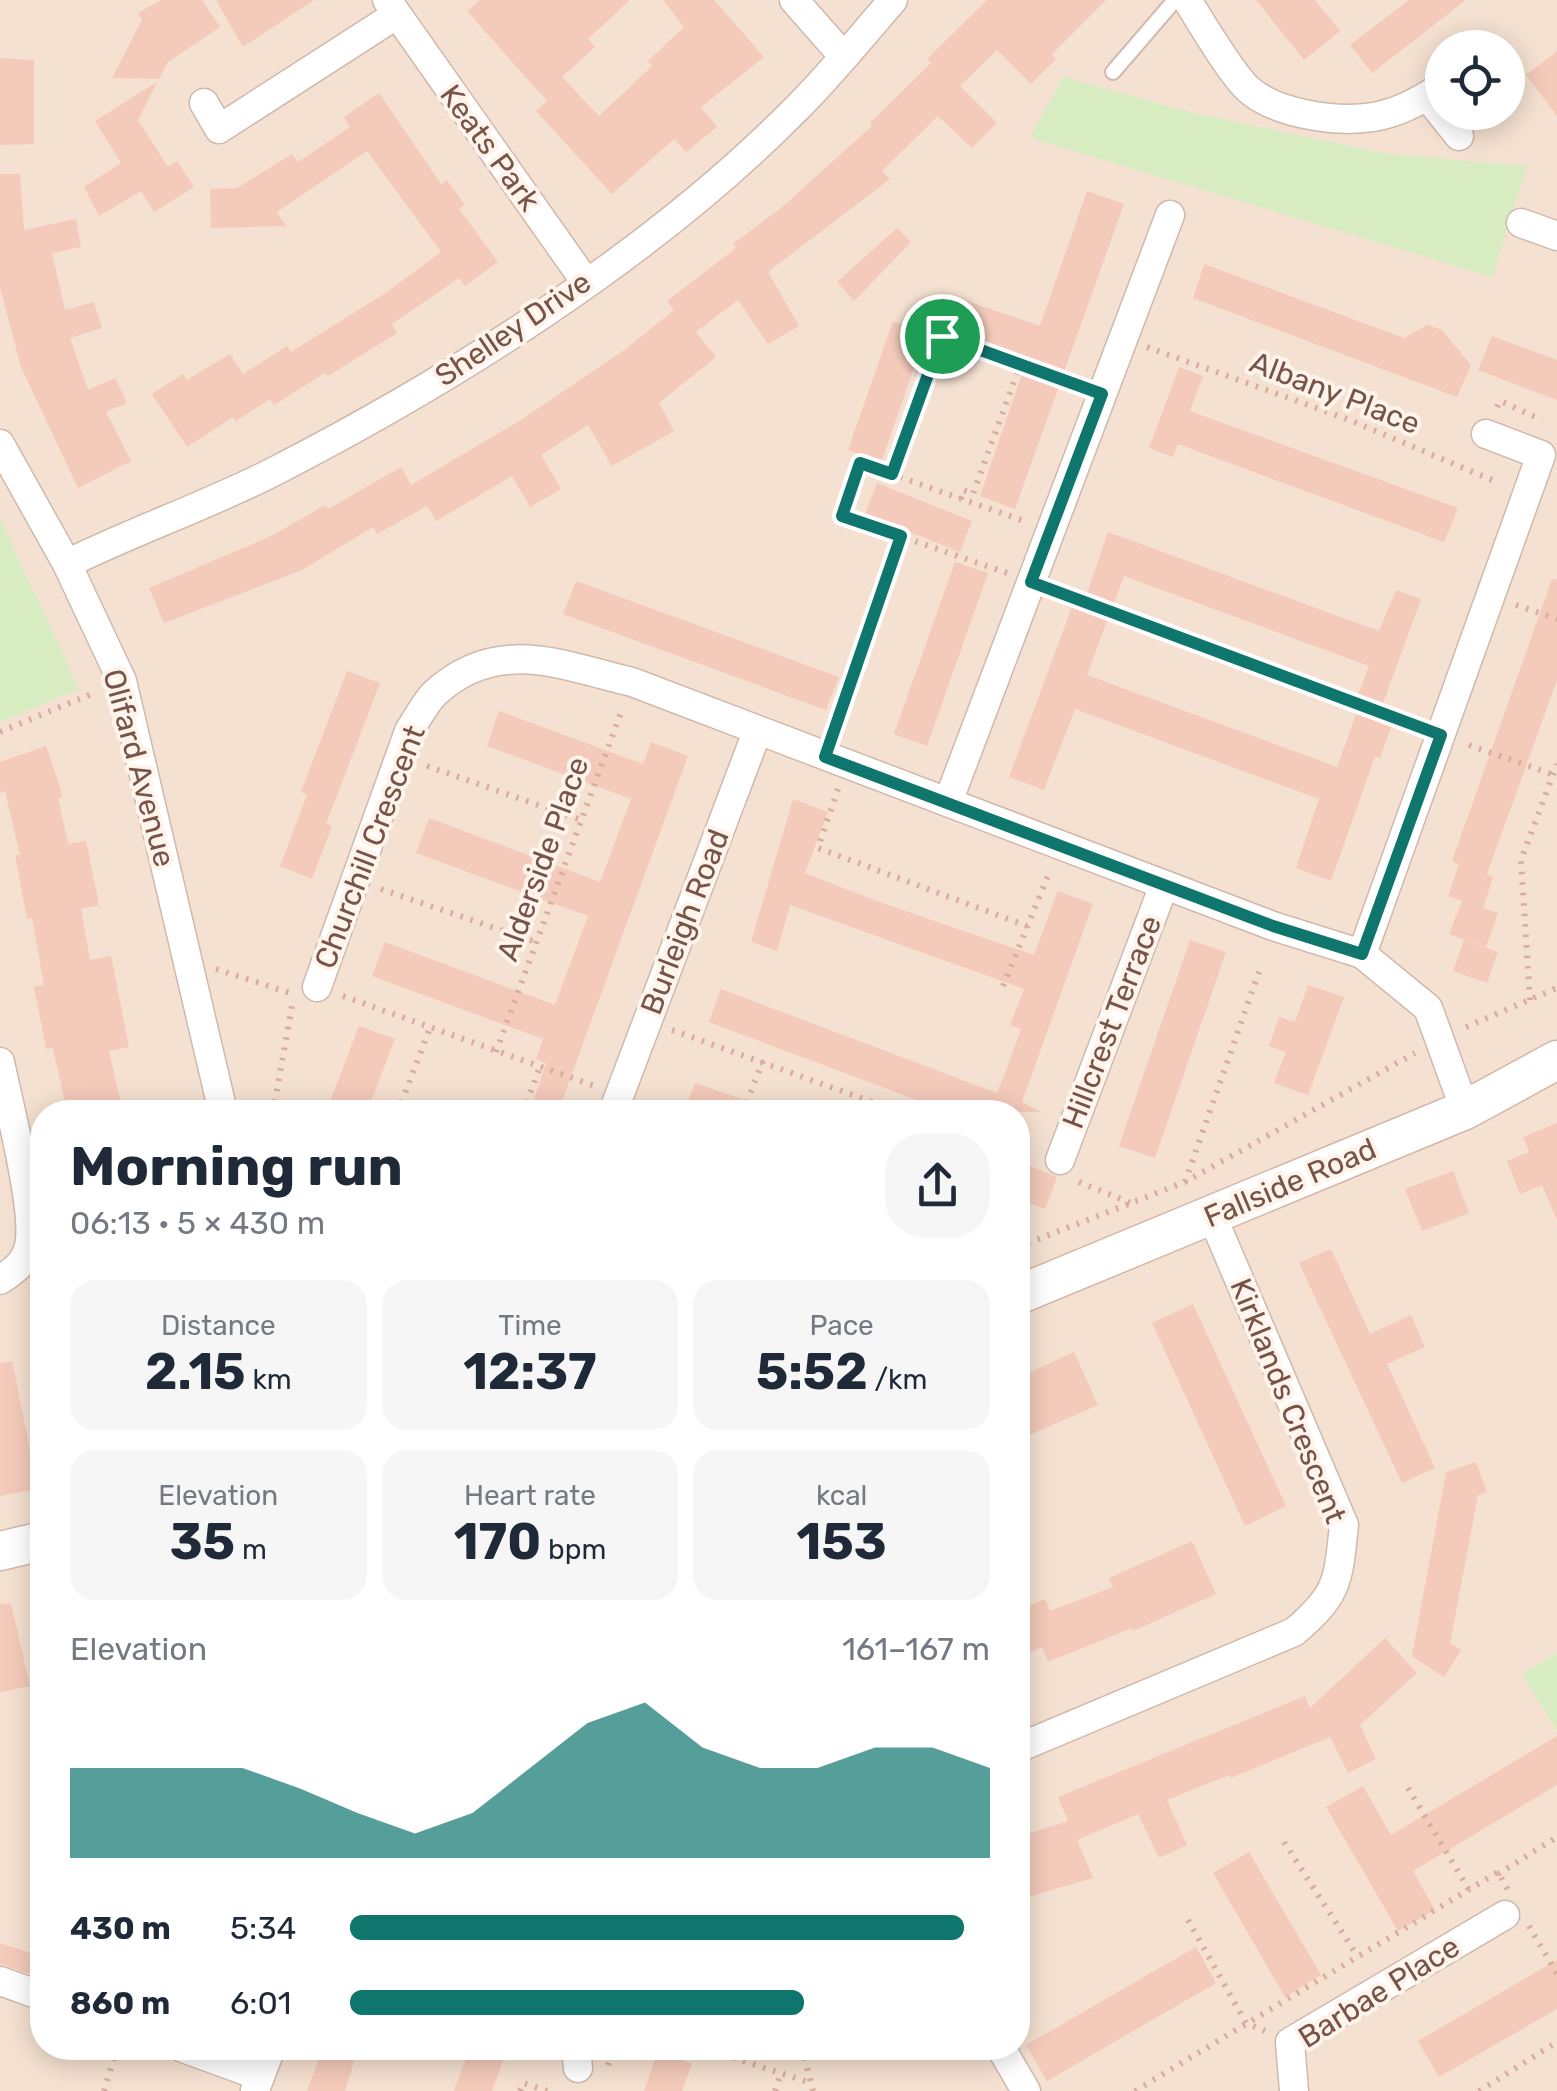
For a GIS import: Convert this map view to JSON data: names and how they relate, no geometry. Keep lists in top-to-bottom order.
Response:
{
  "streets": {
    "street": [
      "Keats Park",
      "Shelley Drive",
      "Olifard Avenue",
      "Churchill Crescent",
      "Burleigh Road",
      "Hillcrest Terrace",
      "Fallside Road",
      "Kirklands Crescent",
      "Barbae Place"
    ],
    "path": ["Albany Place", "Alderside Place"]
  },
  "crossings": [
    ["Keats Park", "Shelley Drive"],
    ["Shelley Drive", "Olifard Avenue"],
    ["Churchill Crescent", "Alderside Place"],
    ["Churchill Crescent", "Burleigh Road"],
    ["Churchill Crescent", "Hillcrest Terrace"],
    ["Churchill Crescent", "Fallside Road"],
    ["Fallside Road", "Kirklands Crescent"]
  ],
  "page": {
    "heading": ["Morning run", "06:13 · 5 × 430 m"],
    "stats": [
      ["Distance", "2.15 km"],
      ["Time", "12:37"],
      ["Pace", "5:52 /km"],
      ["Elevation", "35 m"],
      ["Heart rate", "170 bpm"],
      ["kcal", "153"]
    ],
    "chart": ["Elevation", "161–167 m"],
    "list": [
      {
        "name": "430 m",
        "note": "5:34"
      },
      {
        "name": "860 m",
        "note": "6:01"
      }
    ]
  }
}
